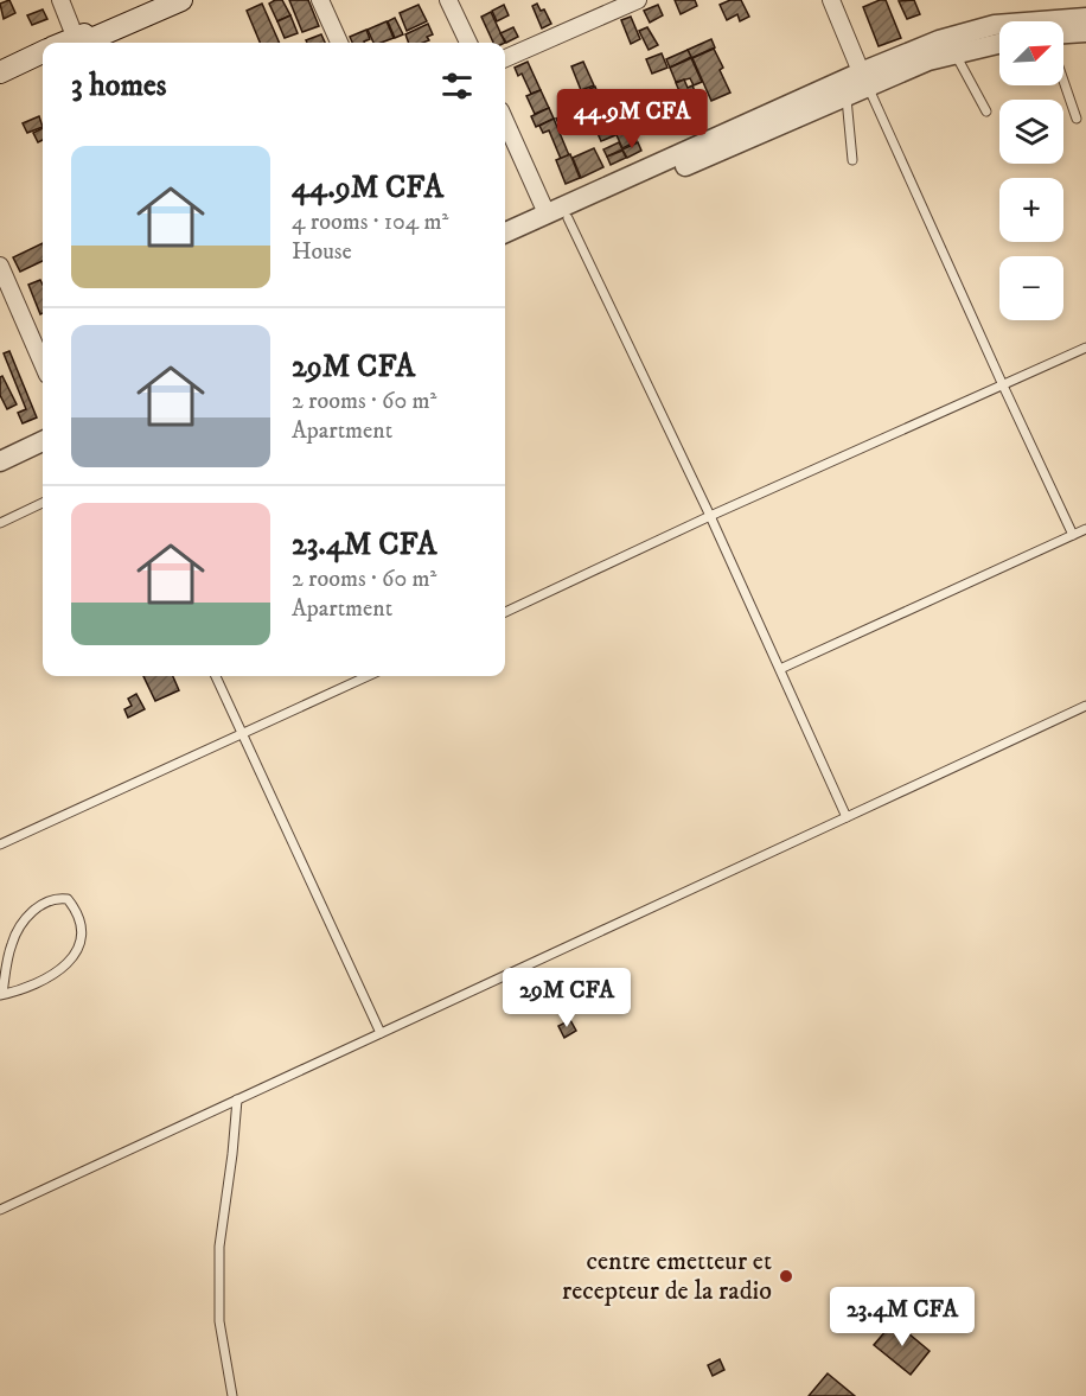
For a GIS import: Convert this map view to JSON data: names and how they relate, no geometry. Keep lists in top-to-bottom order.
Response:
{
  "places": ["centre emetteur et recepteur de la radio"],
  "north": "top right",
  "page": {
    "map_buttons": ["+", "−"],
    "heading": "3 homes",
    "price": ["44.9M CFA", "29M CFA", "23.4M CFA"],
    "list": [
      {
        "name": "44.9M CFA",
        "note": "4 rooms · 104 m² · House"
      },
      {
        "name": "29M CFA",
        "note": "2 rooms · 60 m² · Apartment"
      },
      {
        "name": "23.4M CFA",
        "note": "2 rooms · 60 m² · Apartment"
      }
    ]
  }
}
